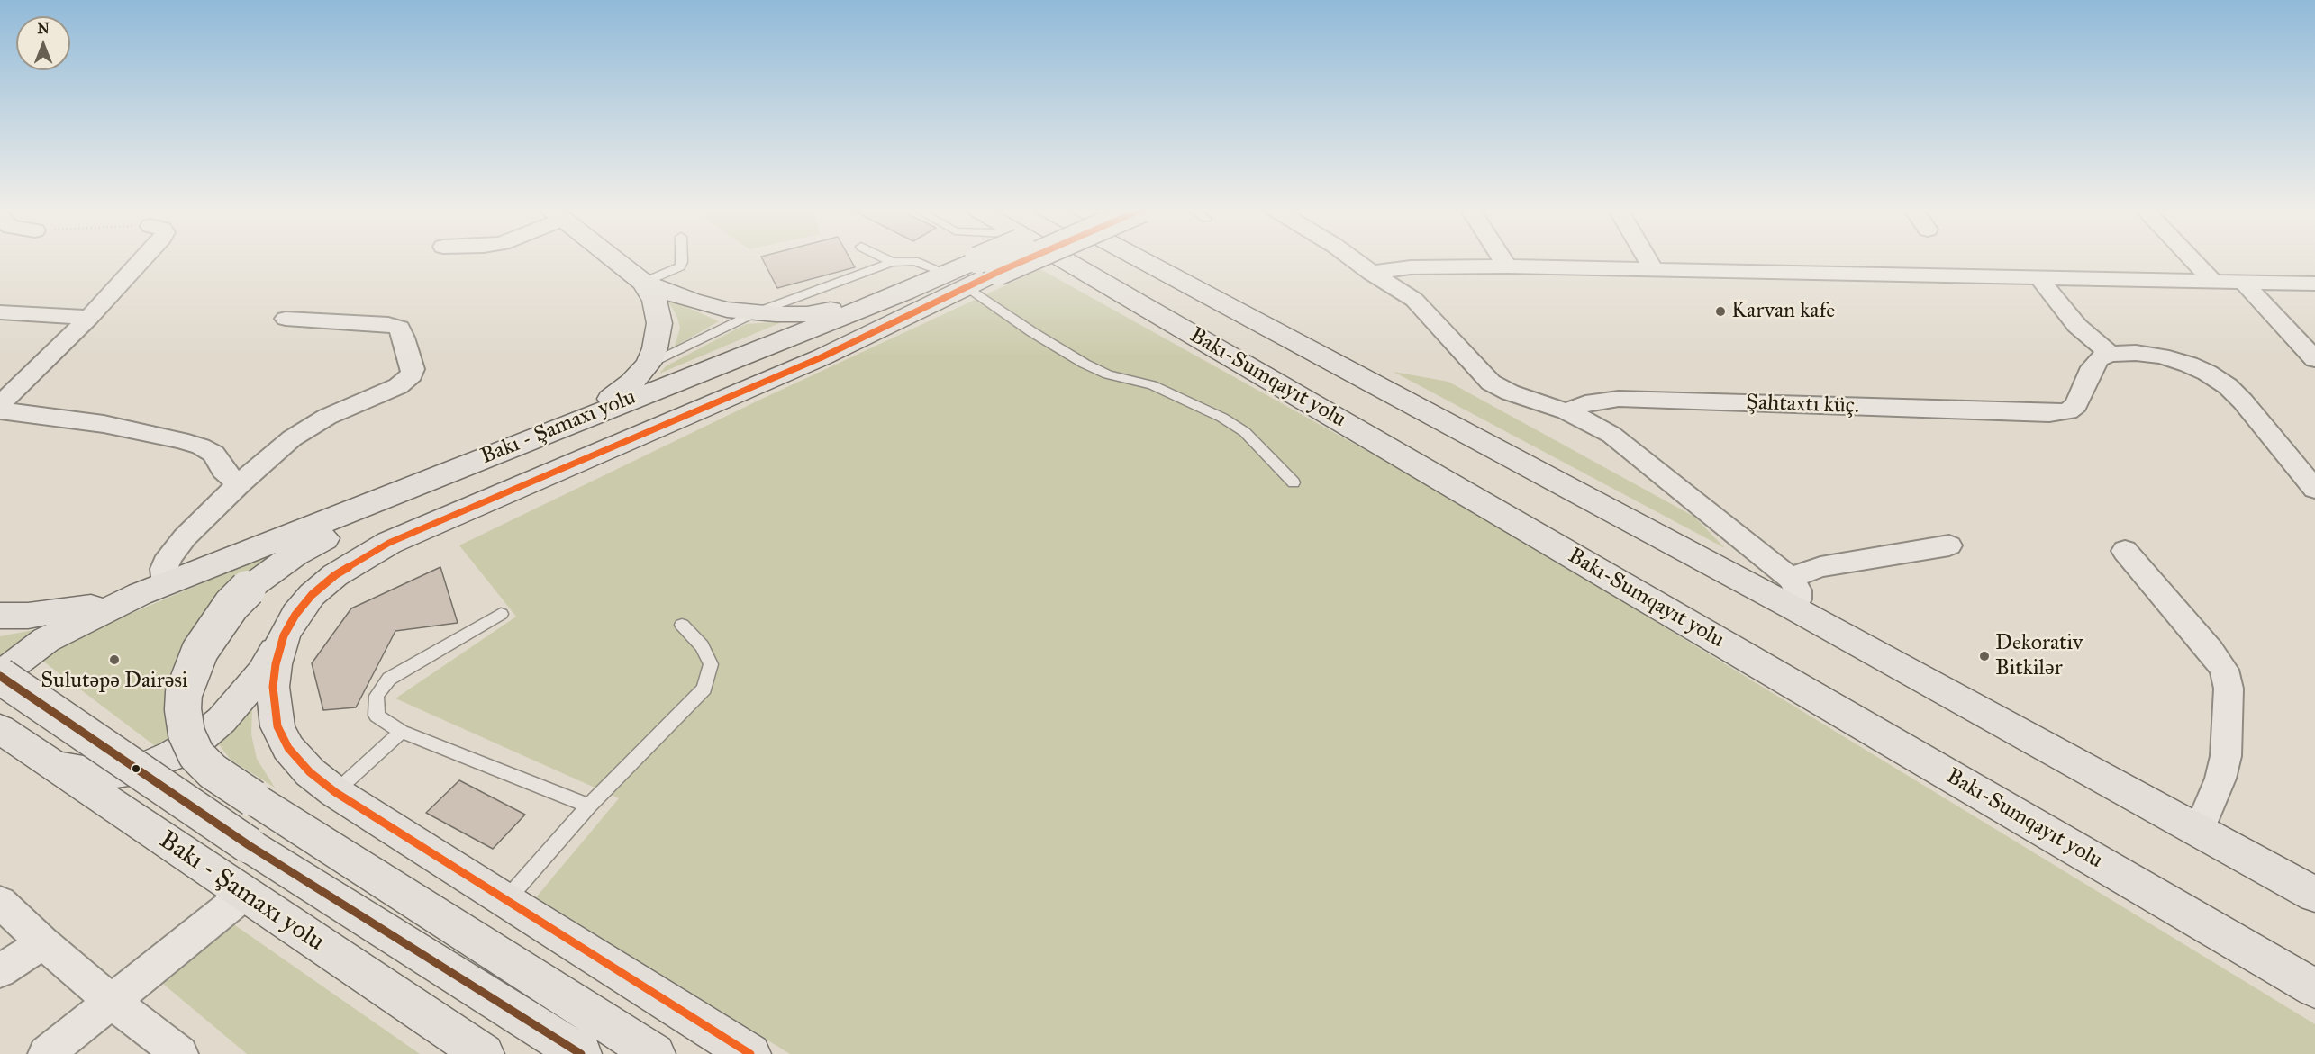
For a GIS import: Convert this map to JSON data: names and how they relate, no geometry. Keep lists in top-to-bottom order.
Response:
{
  "streets": {
    "highway": ["Bakı-Sumqayıt yolu", "Bakı - Şamaxı yolu"],
    "street": ["Şahtaxtı küç."]
  },
  "places": ["Karvan kafe", "Dekorativ Bitkilər", "Sulutəpə Dairəsi"],
  "north": "top"
}
